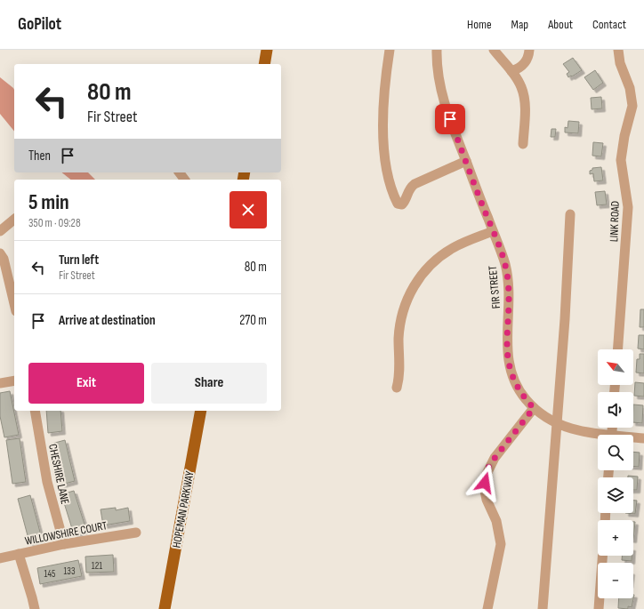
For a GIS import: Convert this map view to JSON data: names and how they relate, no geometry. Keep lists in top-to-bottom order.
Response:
{
  "streets": {
    "main road": ["HOPEMAN PARKWAY"],
    "street": [
      "LINK ROAD",
      "FIR STREET",
      "CHESHIRE LANE",
      "WILLOWSHIRE COURT"
    ]
  },
  "crossings": [
    ["CHESHIRE LANE", "WILLOWSHIRE COURT"]
  ],
  "house_numbers": ["121", "133", "145"],
  "north": "top left",
  "page": {
    "header": "GoPilot",
    "nav": [
      "Home",
      "Map",
      "About",
      "Contact"
    ],
    "turn": ["80 m", "Fir Street"],
    "then": "Then",
    "heading": ["5 min", "350 m · 09:28"],
    "list": [
      {
        "name": "Turn left",
        "note": "Fir Street",
        "value": "80 m"
      },
      {
        "name": "Arrive at destination",
        "value": "270 m"
      }
    ],
    "map_buttons": ["+", "−"],
    "buttons": ["Exit", "Share"]
  }
}
